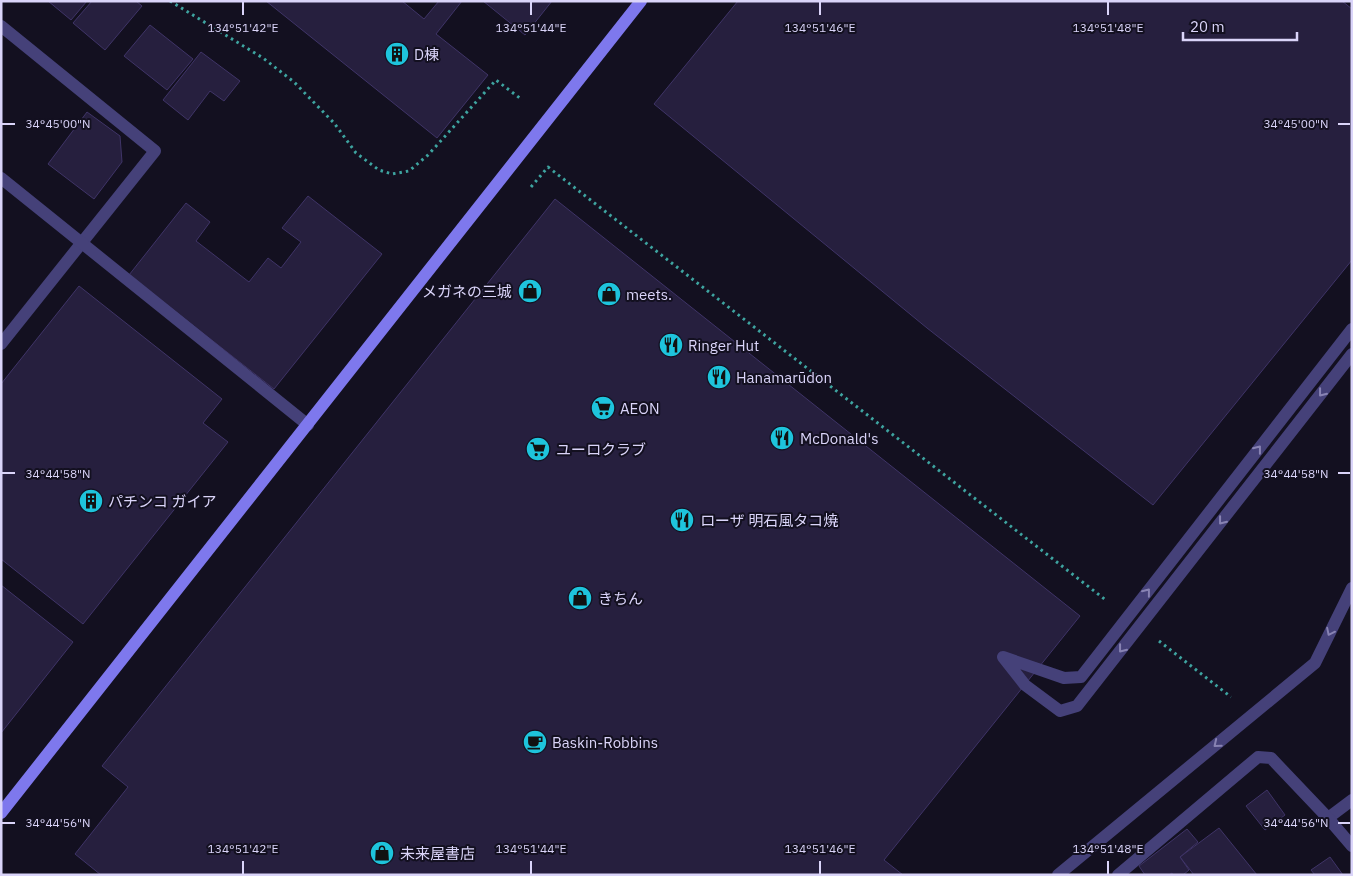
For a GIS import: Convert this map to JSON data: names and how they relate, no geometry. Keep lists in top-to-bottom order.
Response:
{
  "places": {
    "building": ["D棟", "パチンコ ガイア"],
    "shop": [
      "メガネの三城",
      "meets.",
      "きちん",
      "未来屋書店"
    ],
    "restaurant": [
      "Ringer Hut",
      "Hanamarūdon",
      "McDonald's",
      "ローザ 明石風タコ焼"
    ],
    "supermarket": ["AEON", "ユーロクラブ"],
    "cafe": ["Baskin-Robbins"]
  },
  "scale_bar": "20 m",
  "coordinates": [
    "134°51'42\"E",
    "134°51'44\"E",
    "134°51'46\"E",
    "134°51'48\"E",
    "34°45'00\"N",
    "34°44'58\"N",
    "34°44'56\"N"
  ]
}
